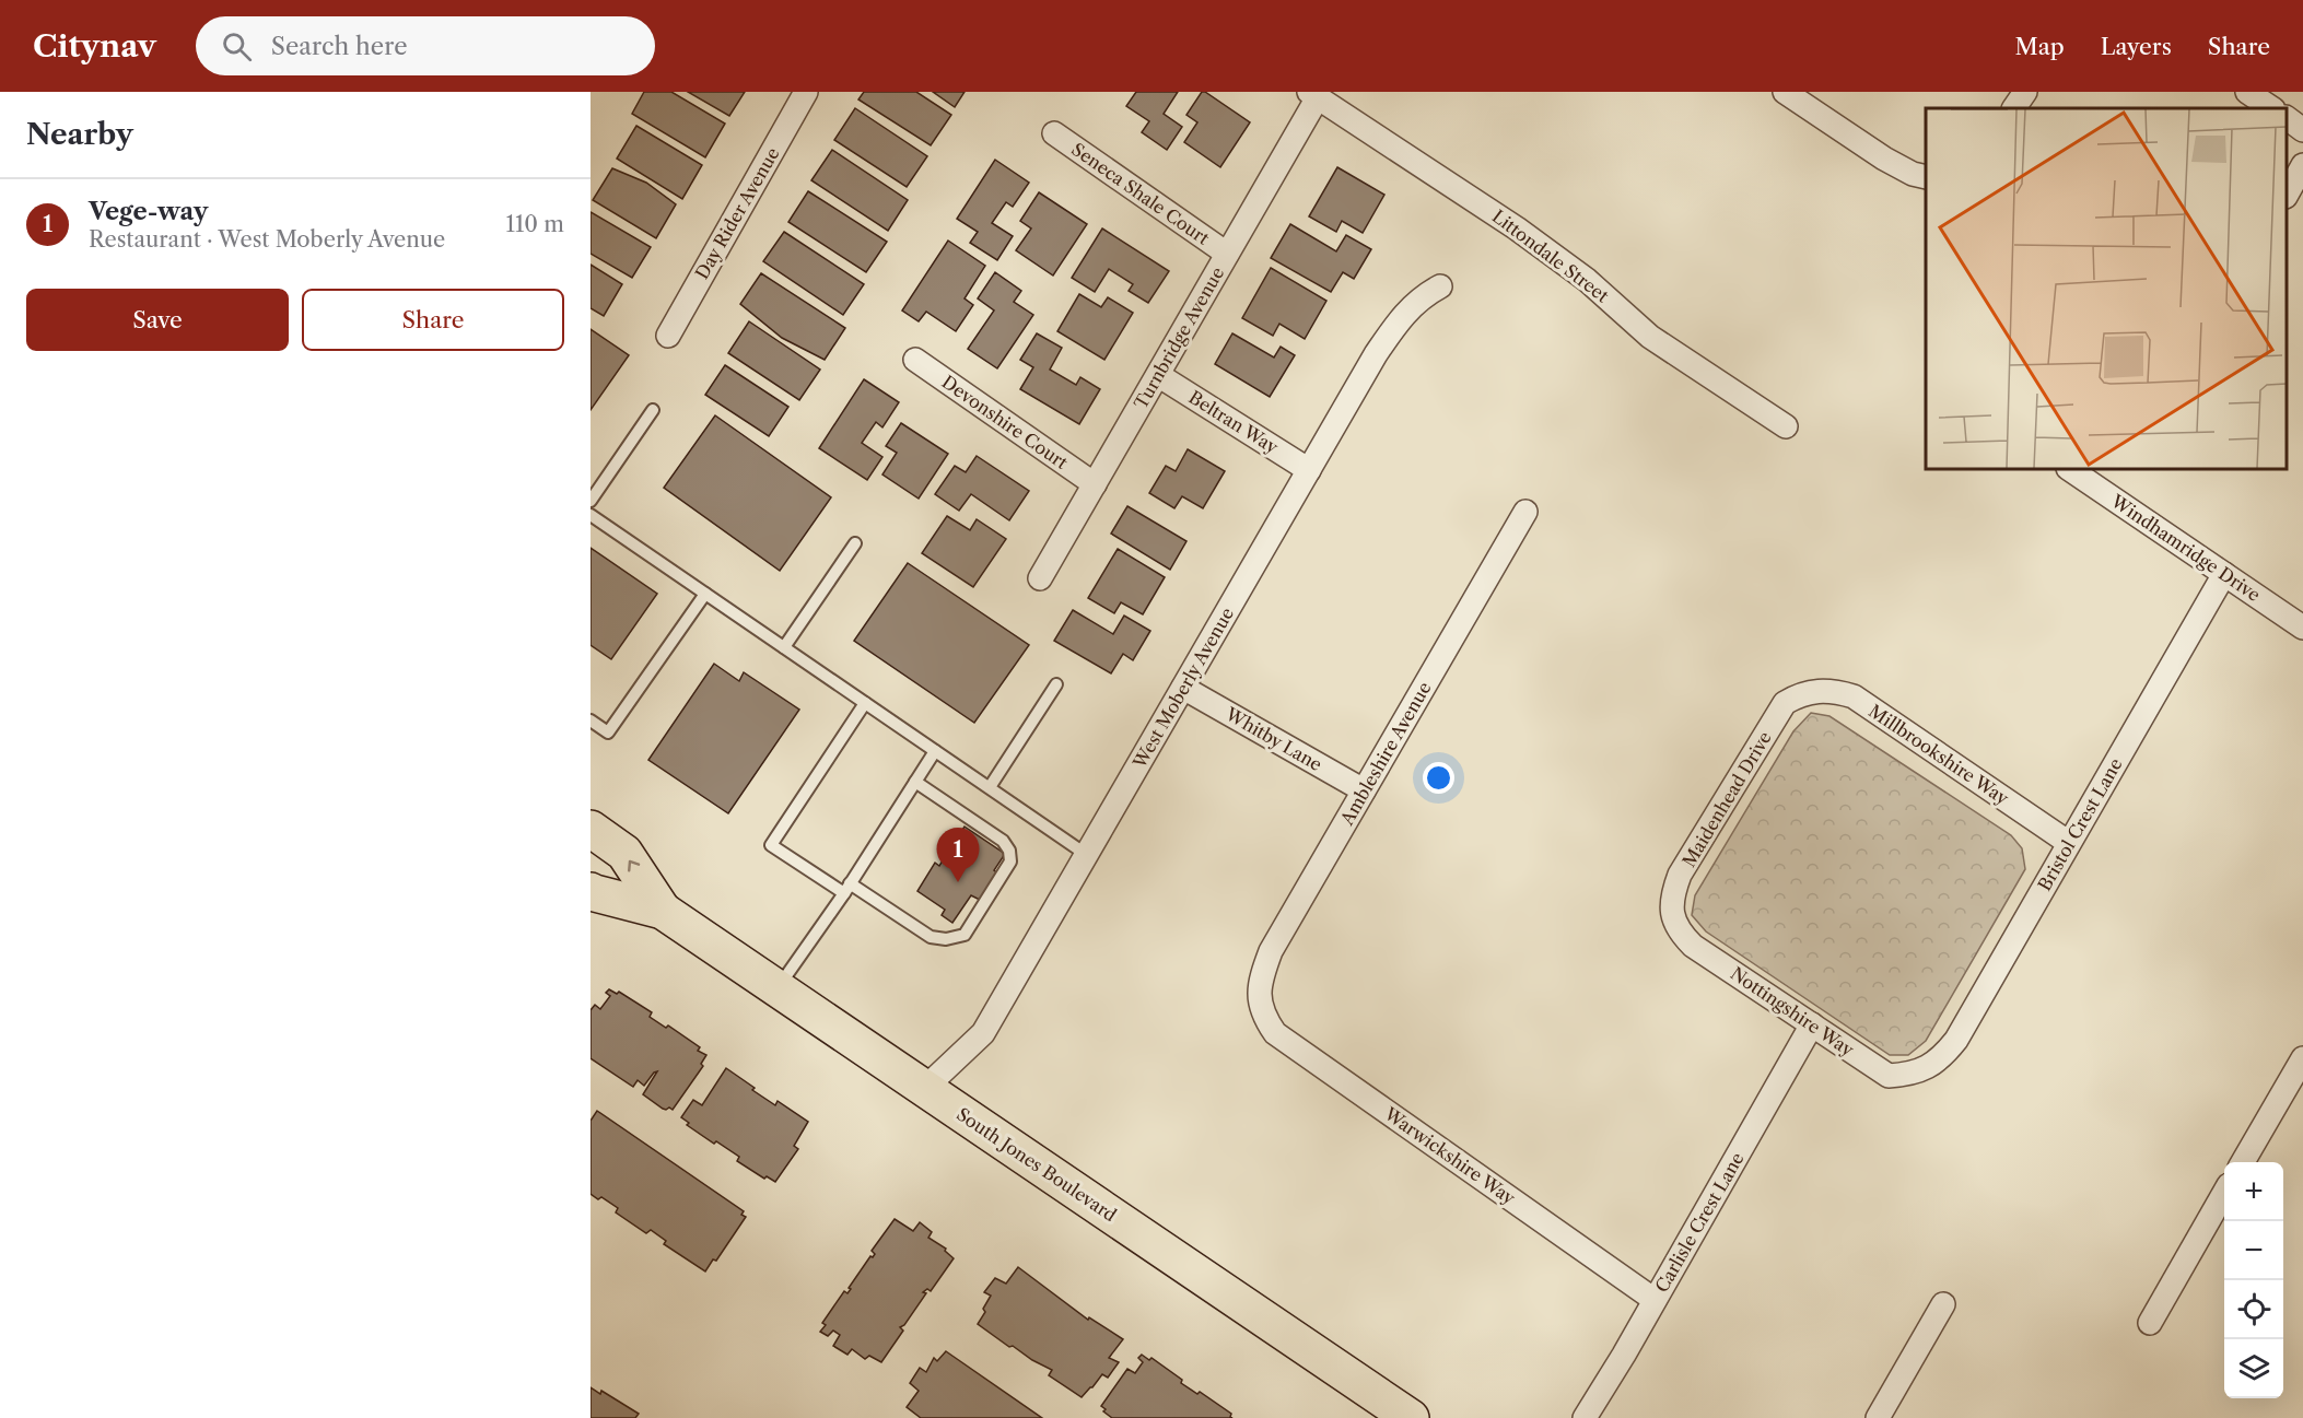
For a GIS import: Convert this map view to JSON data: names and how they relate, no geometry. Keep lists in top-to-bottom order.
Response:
{
  "streets": {
    "main road": ["South Jones Boulevard"],
    "street": [
      "Seneca Shale Court",
      "Day Rider Avenue",
      "Littondale Street",
      "Turnbridge Avenue",
      "Devonshire Court",
      "Beltran Way",
      "Windhamridge Drive",
      "West Moberly Avenue",
      "Whitby Lane",
      "Ambleshire Avenue",
      "Millbrookshire Way",
      "Maidenhead Drive",
      "Bristol Crest Lane",
      "Nottingshire Way",
      "Warwickshire Way",
      "Carlisle Crest Lane"
    ]
  },
  "crossings": [
    ["Seneca Shale Court", "Turnbridge Avenue"],
    ["Littondale Street", "Turnbridge Avenue"],
    ["Turnbridge Avenue", "Devonshire Court"],
    ["Turnbridge Avenue", "Beltran Way"],
    ["Beltran Way", "West Moberly Avenue"],
    ["Windhamridge Drive", "Bristol Crest Lane"],
    ["West Moberly Avenue", "Whitby Lane"],
    ["West Moberly Avenue", "South Jones Boulevard"],
    ["Whitby Lane", "Ambleshire Avenue"],
    ["Ambleshire Avenue", "Warwickshire Way"],
    ["Millbrookshire Way", "Maidenhead Drive"],
    ["Millbrookshire Way", "Bristol Crest Lane"],
    ["Maidenhead Drive", "Nottingshire Way"],
    ["Bristol Crest Lane", "Nottingshire Way"],
    ["Nottingshire Way", "Carlisle Crest Lane"],
    ["Warwickshire Way", "Carlisle Crest Lane"]
  ],
  "page": {
    "header": "Citynav",
    "search": "Search here",
    "nav": ["Map", "Layers", "Share"],
    "heading": "Nearby",
    "list": [
      {
        "mark": "1",
        "name": "Vege-way",
        "note": "Restaurant · West Moberly Avenue",
        "value": "110 m"
      }
    ],
    "buttons": ["Save", "Share"],
    "pins": "1",
    "map_buttons": ["+", "−"]
  }
}
